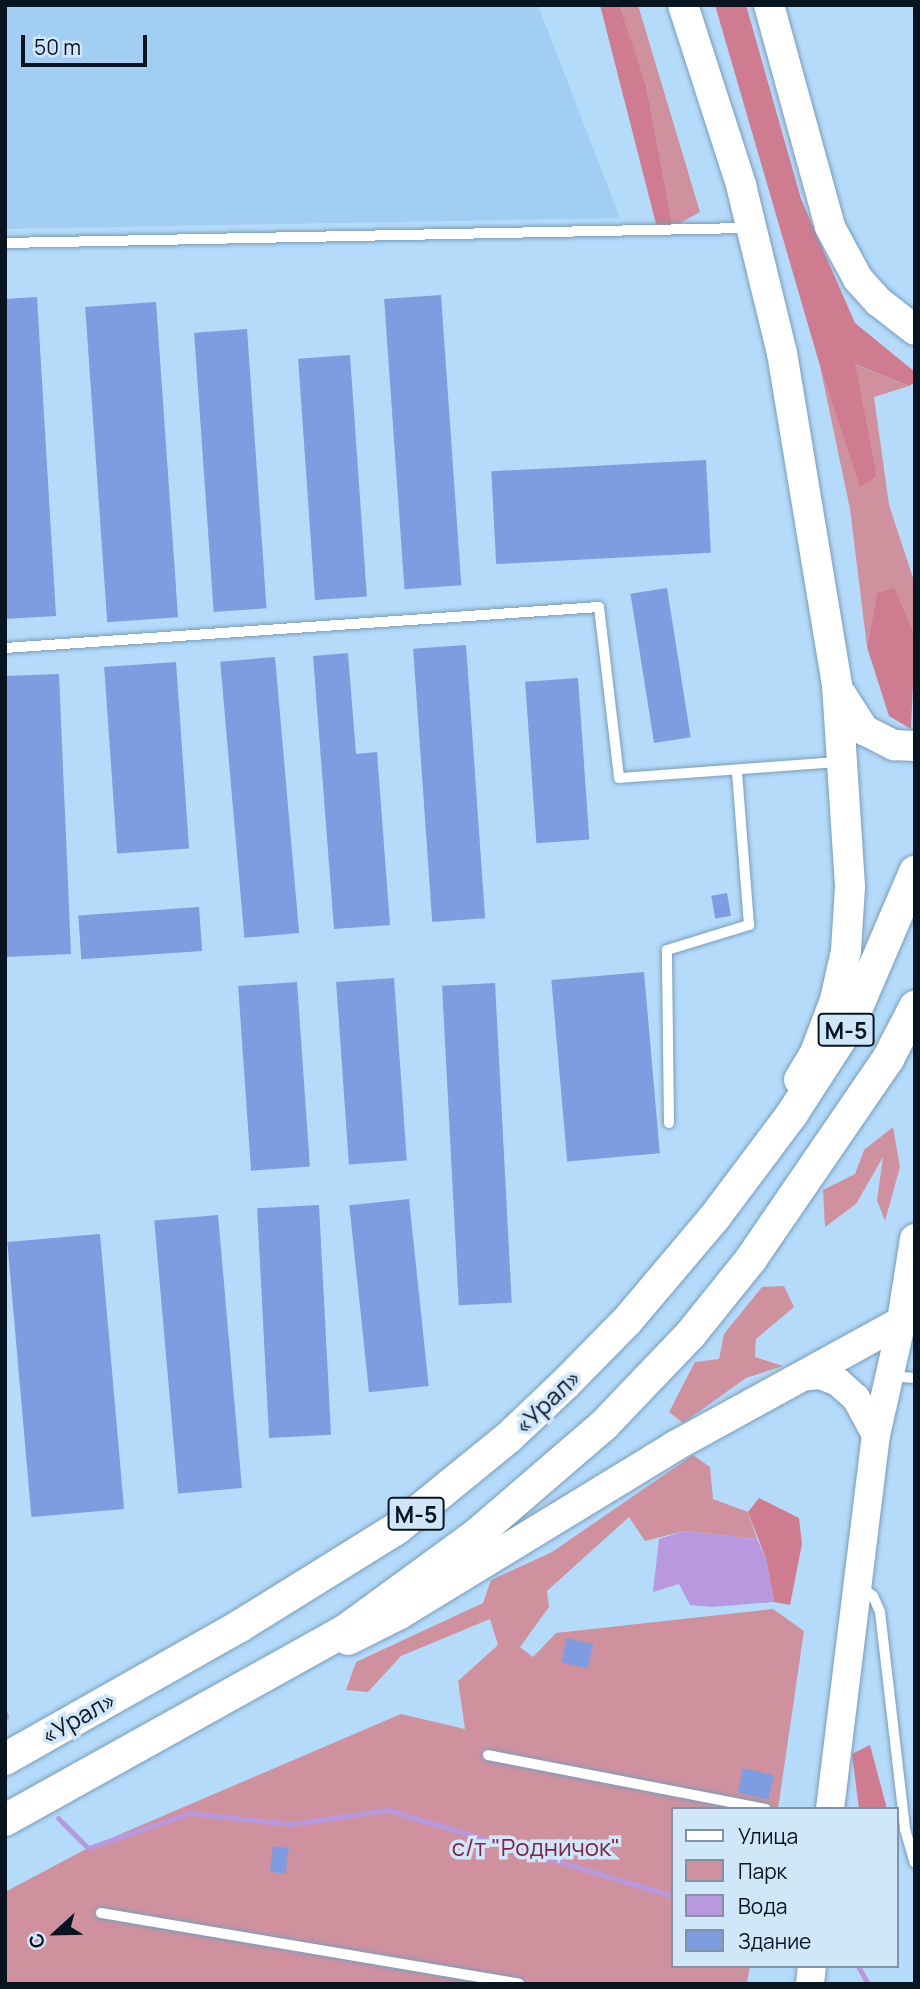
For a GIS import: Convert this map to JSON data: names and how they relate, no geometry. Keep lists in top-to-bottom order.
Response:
{
  "streets": {
    "highway": ["М-5", "«Урал»"]
  },
  "parks": ["с/т \"Родничок\""],
  "legend": [
    "Улица",
    "Парк",
    "Вода",
    "Здание"
  ],
  "scale_bar": "50 m",
  "north": "left"
}
